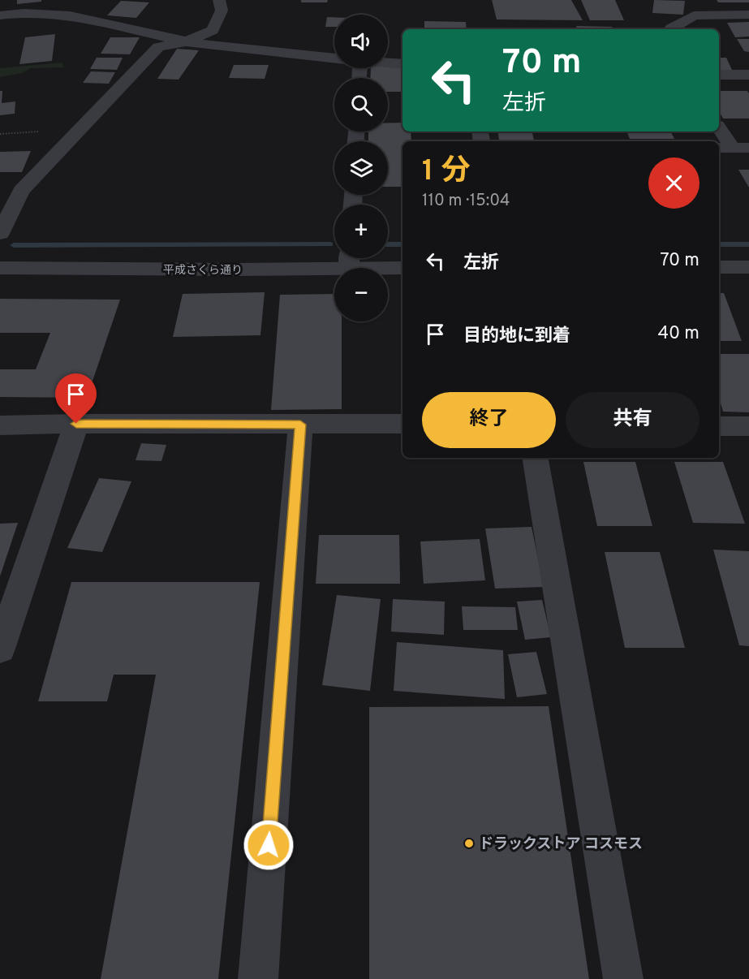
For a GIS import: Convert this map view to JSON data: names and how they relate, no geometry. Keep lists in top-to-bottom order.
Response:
{
  "streets": {
    "street": ["平成さくら通り"]
  },
  "places": ["ドラックストア コスモス"],
  "page": {
    "map_buttons": ["+", "−"],
    "turn": ["70 m", "左折"],
    "heading": ["1 分", "110 m · 15:04"],
    "list": [
      {
        "name": "左折",
        "value": "70 m"
      },
      {
        "name": "目的地に到着",
        "value": "40 m"
      }
    ],
    "buttons": ["終了", "共有"]
  }
}
